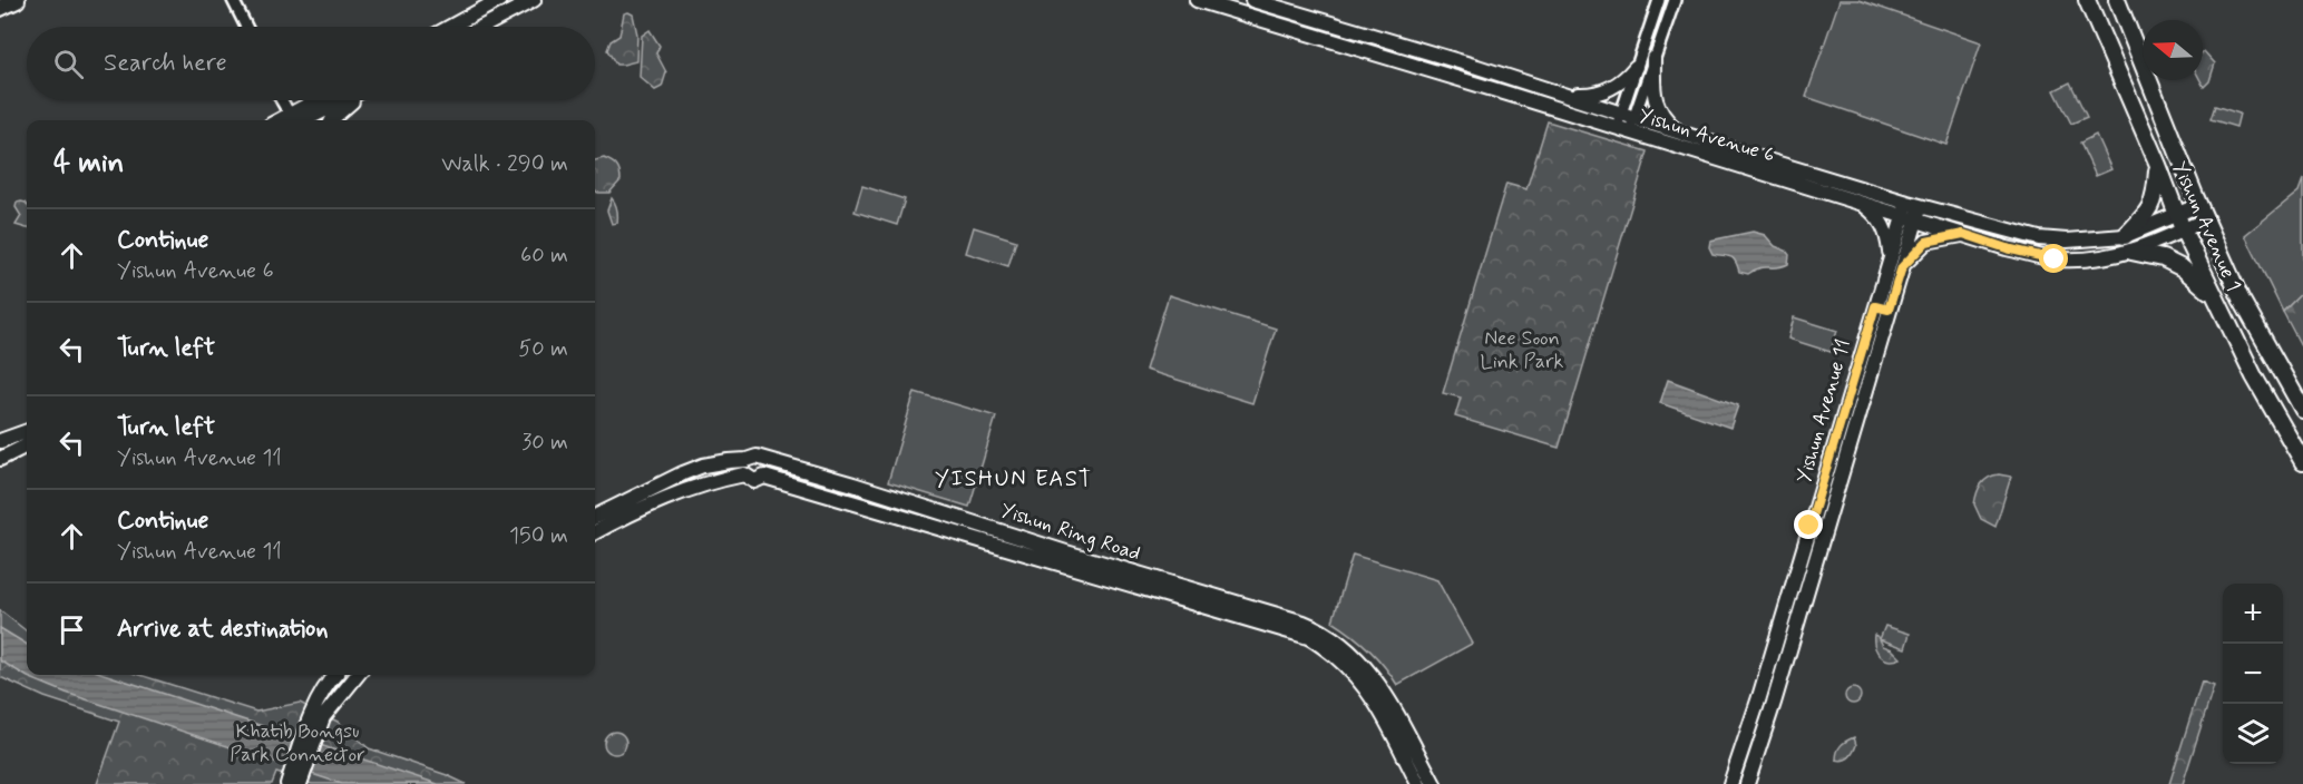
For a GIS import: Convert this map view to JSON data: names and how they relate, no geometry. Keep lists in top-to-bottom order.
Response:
{
  "streets": {
    "main road": [
      "Yishun Avenue 6",
      "Yishun Avenue 1",
      "Yishun Avenue 11",
      "Yishun Ring Road"
    ]
  },
  "crossings": [
    ["Yishun Avenue 6", "Yishun Avenue 1"],
    ["Yishun Avenue 6", "Yishun Avenue 11"]
  ],
  "districts": ["YISHUN EAST"],
  "parks": ["Nee Soon Link Park", "Khatib Bongsu Park Connector"],
  "north": "left",
  "page": {
    "search": "Search here",
    "heading": ["4 min", "Walk · 290 m"],
    "list": [
      ["Continue", "Yishun Avenue 6", "60 m"],
      ["Turn left", "50 m"],
      ["Turn left", "Yishun Avenue 11", "30 m"],
      ["Continue", "Yishun Avenue 11", "150 m"],
      "Arrive at destination"
    ],
    "map_buttons": ["+", "−"]
  }
}
